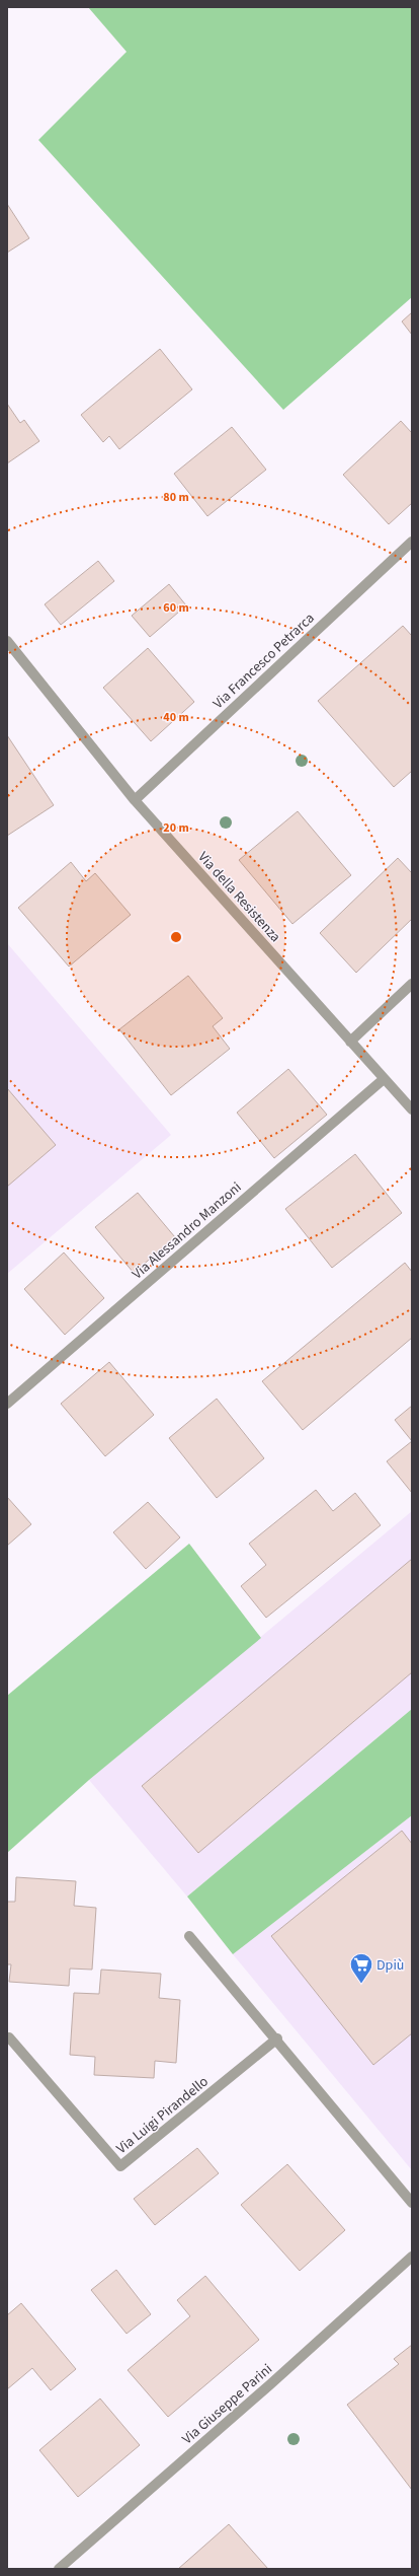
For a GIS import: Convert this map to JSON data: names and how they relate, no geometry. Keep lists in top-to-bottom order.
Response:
{
  "streets": {
    "street": [
      "Via Francesco Petrarca",
      "Via della Resistenza",
      "Via Alessandro Manzoni",
      "Via Luigi Pirandello",
      "Via Giuseppe Parini"
    ]
  },
  "crossings": [
    ["Via Francesco Petrarca", "Via della Resistenza"],
    ["Via della Resistenza", "Via Alessandro Manzoni"]
  ],
  "places": {
    "supermarket": ["Dpiù"]
  },
  "rings": [
    "80 m",
    "60 m",
    "40 m",
    "20 m"
  ]
}
